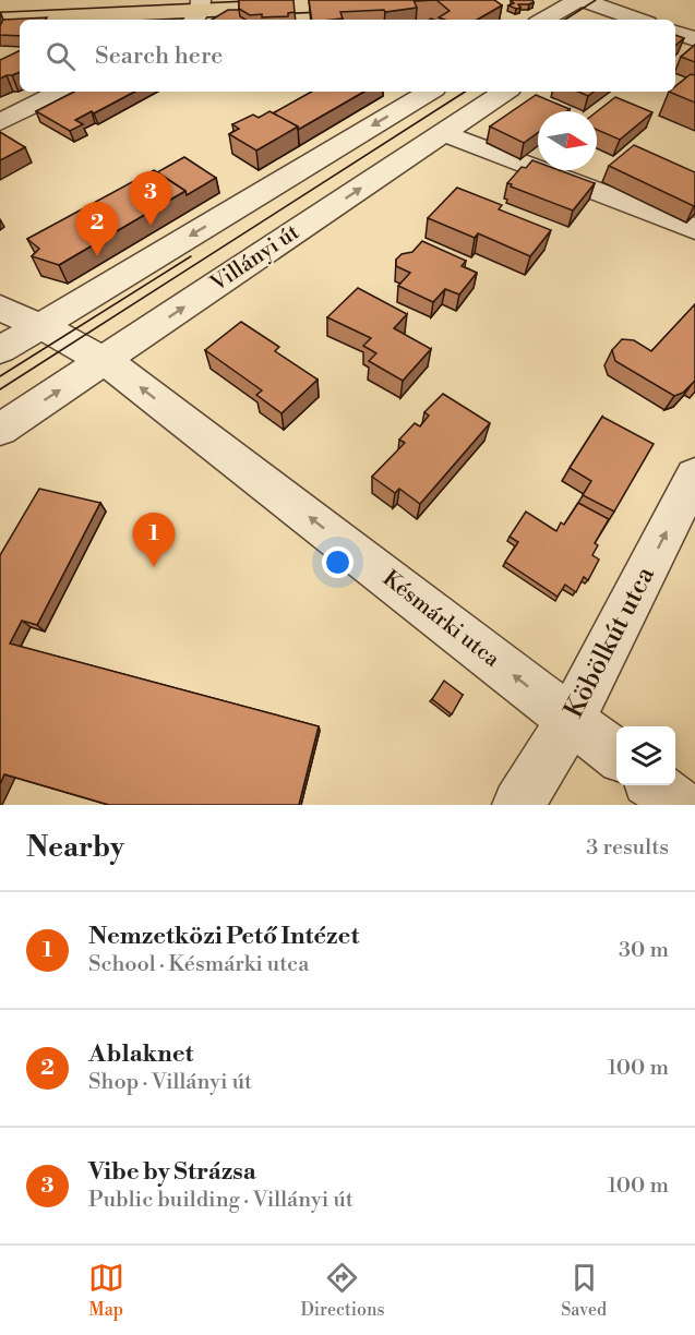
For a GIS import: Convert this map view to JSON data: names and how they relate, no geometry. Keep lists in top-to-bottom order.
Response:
{
  "streets": {
    "street": ["Villányi út", "Késmárki utca", "Köbölkút utca"]
  },
  "crossings": [
    ["Villányi út", "Késmárki utca"],
    ["Késmárki utca", "Köbölkút utca"]
  ],
  "one_way": ["Késmárki utca", "Köbölkút utca"],
  "north": "right",
  "page": {
    "search": "Search here",
    "pins": ["3", "2", "1"],
    "heading": ["Nearby", "3 results"],
    "list": [
      {
        "mark": "1",
        "name": "Nemzetközi Pető Intézet",
        "note": "School · Késmárki utca",
        "value": "30 m"
      },
      {
        "mark": "2",
        "name": "Ablaknet",
        "note": "Shop · Villányi út",
        "value": "100 m"
      },
      {
        "mark": "3",
        "name": "Vibe by Strázsa",
        "note": "Public building · Villányi út",
        "value": "100 m"
      }
    ],
    "nav": ["Map", "Directions", "Saved"]
  }
}
